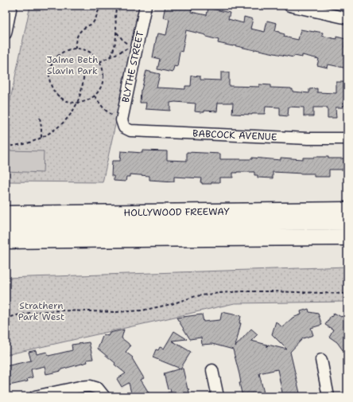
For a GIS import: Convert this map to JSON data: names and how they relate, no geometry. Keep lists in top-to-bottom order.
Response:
{
  "streets": {
    "highway": ["HOLLYWOOD FREEWAY"],
    "street": ["BLYTHE STREET", "BABCOCK AVENUE"]
  },
  "crossings": [
    ["BLYTHE STREET", "BABCOCK AVENUE"]
  ],
  "parks": ["Jaime Beth Slavin Park", "Strathern Park West"]
}
